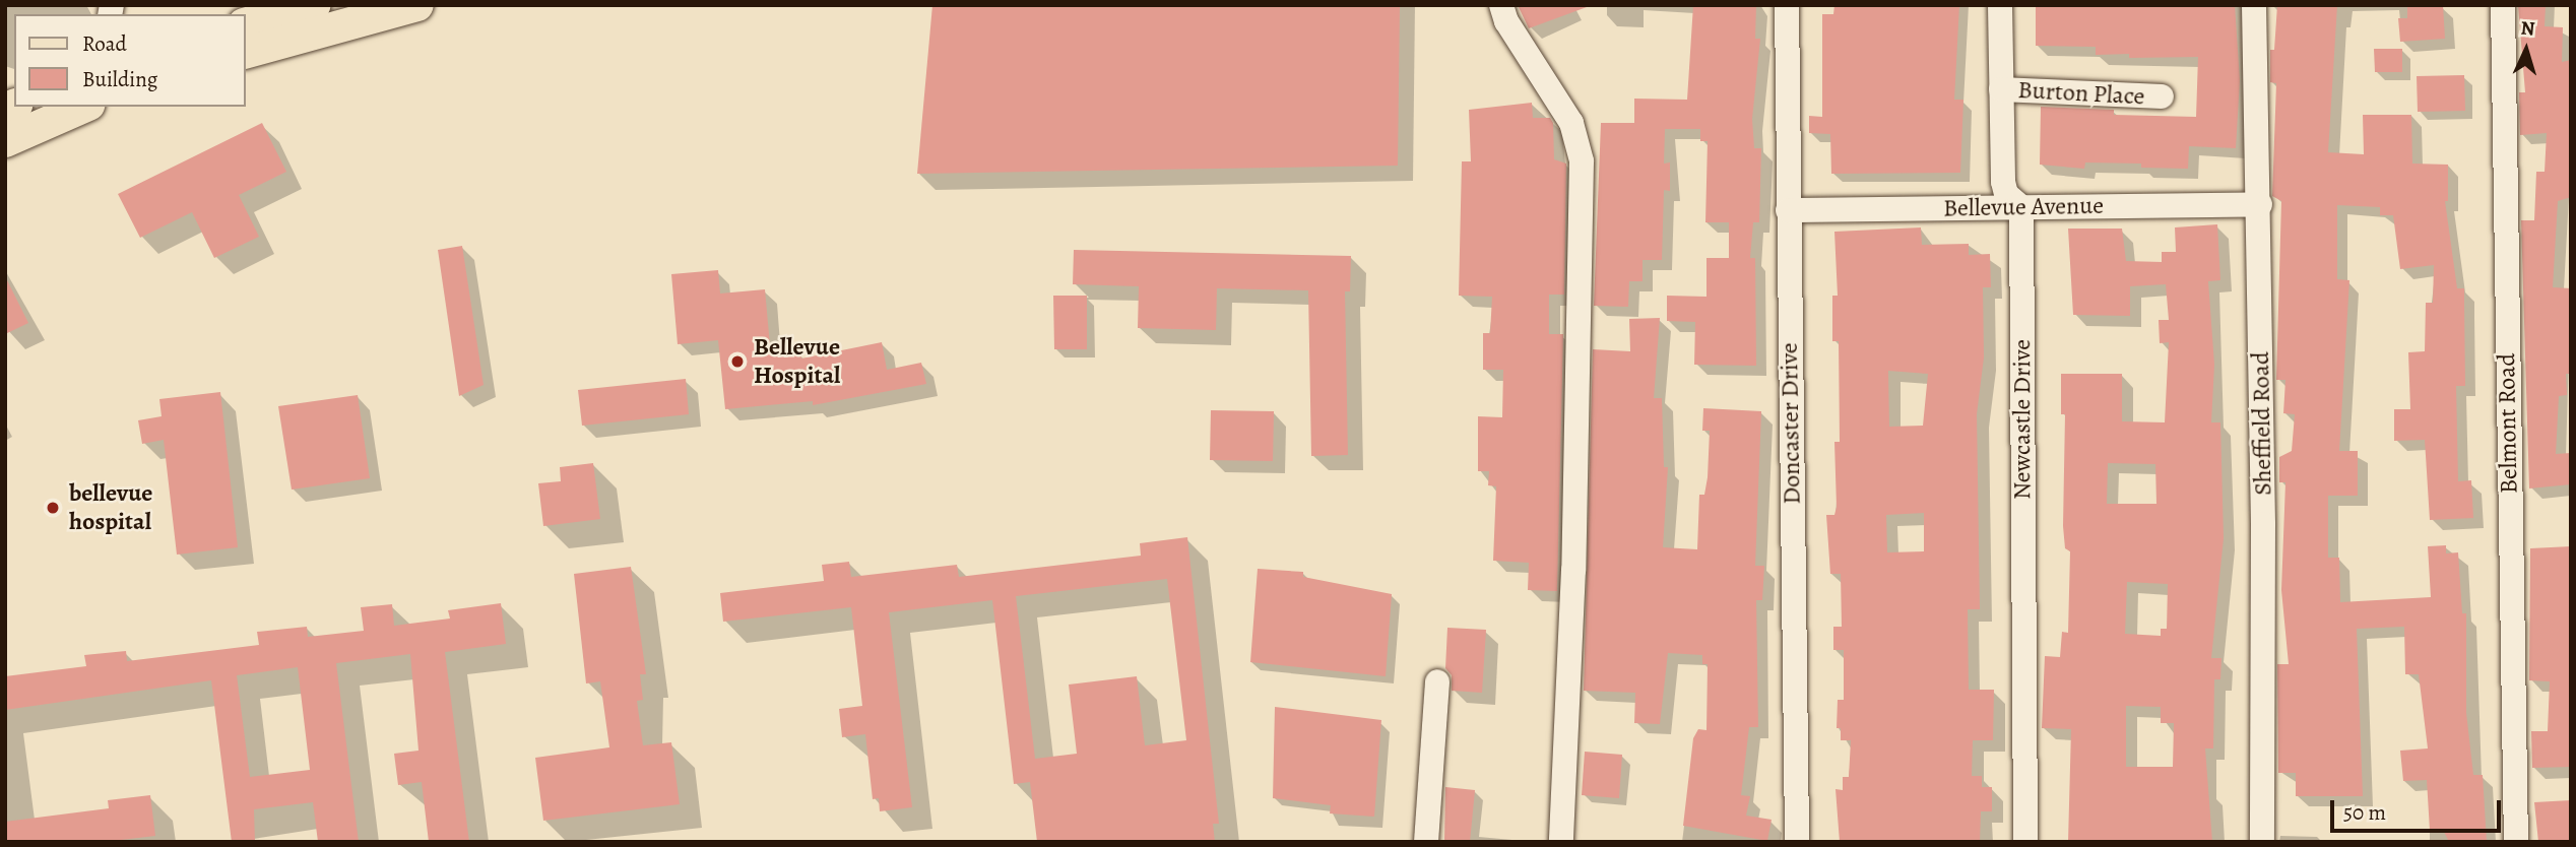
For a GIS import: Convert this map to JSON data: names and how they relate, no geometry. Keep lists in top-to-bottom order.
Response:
{
  "streets": {
    "street": [
      "Burton Place",
      "Bellevue Avenue",
      "Newcastle Drive",
      "Doncaster Drive",
      "Sheffield Road",
      "Belmont Road"
    ]
  },
  "crossings": [
    ["Bellevue Avenue", "Newcastle Drive"],
    ["Bellevue Avenue", "Doncaster Drive"],
    ["Bellevue Avenue", "Sheffield Road"]
  ],
  "places": ["Bellevue Hospital", "bellevue hospital"],
  "legend": ["Road", "Building"],
  "scale_bar": "50 m",
  "north": "top"
}
